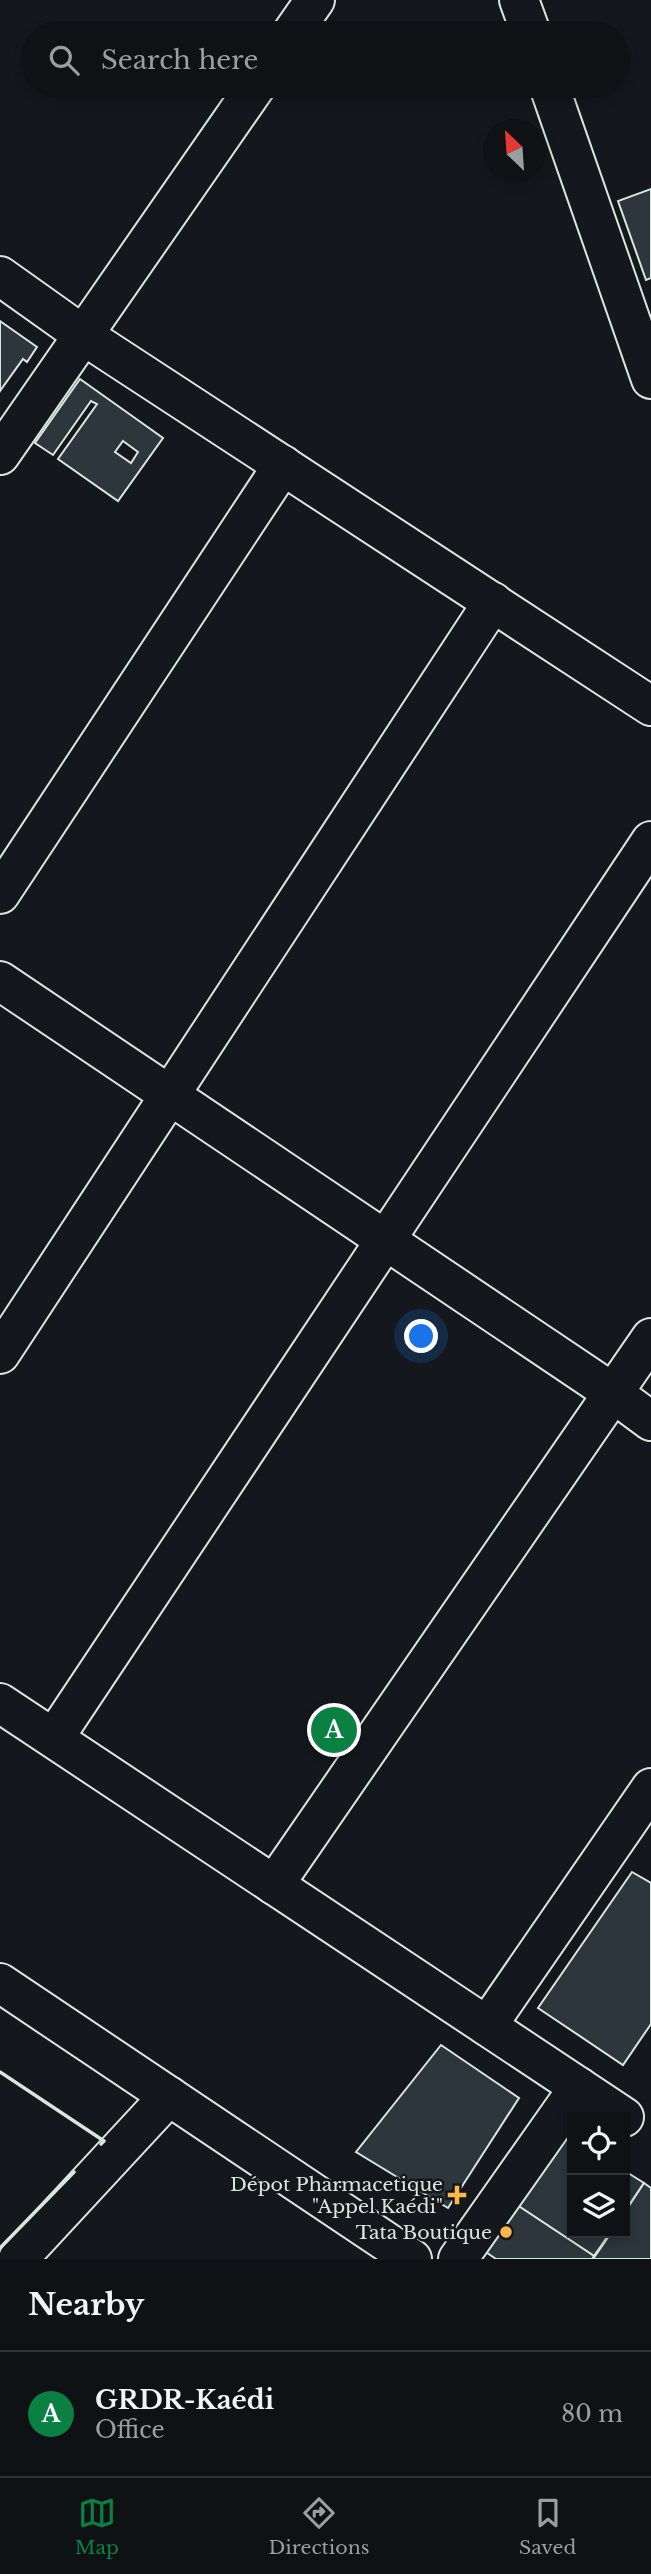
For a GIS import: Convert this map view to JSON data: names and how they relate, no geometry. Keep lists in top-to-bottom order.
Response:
{
  "places": {
    "health": ["Dépot Pharmacetique \"Appel Kaédi\""],
    "other": ["Tata Boutique"]
  },
  "north": "top left",
  "page": {
    "search": "Search here",
    "pins": "A",
    "heading": "Nearby",
    "list": [
      {
        "mark": "A",
        "name": "GRDR-Kaédi",
        "note": "Office",
        "value": "80 m"
      }
    ],
    "nav": ["Map", "Directions", "Saved"]
  }
}
